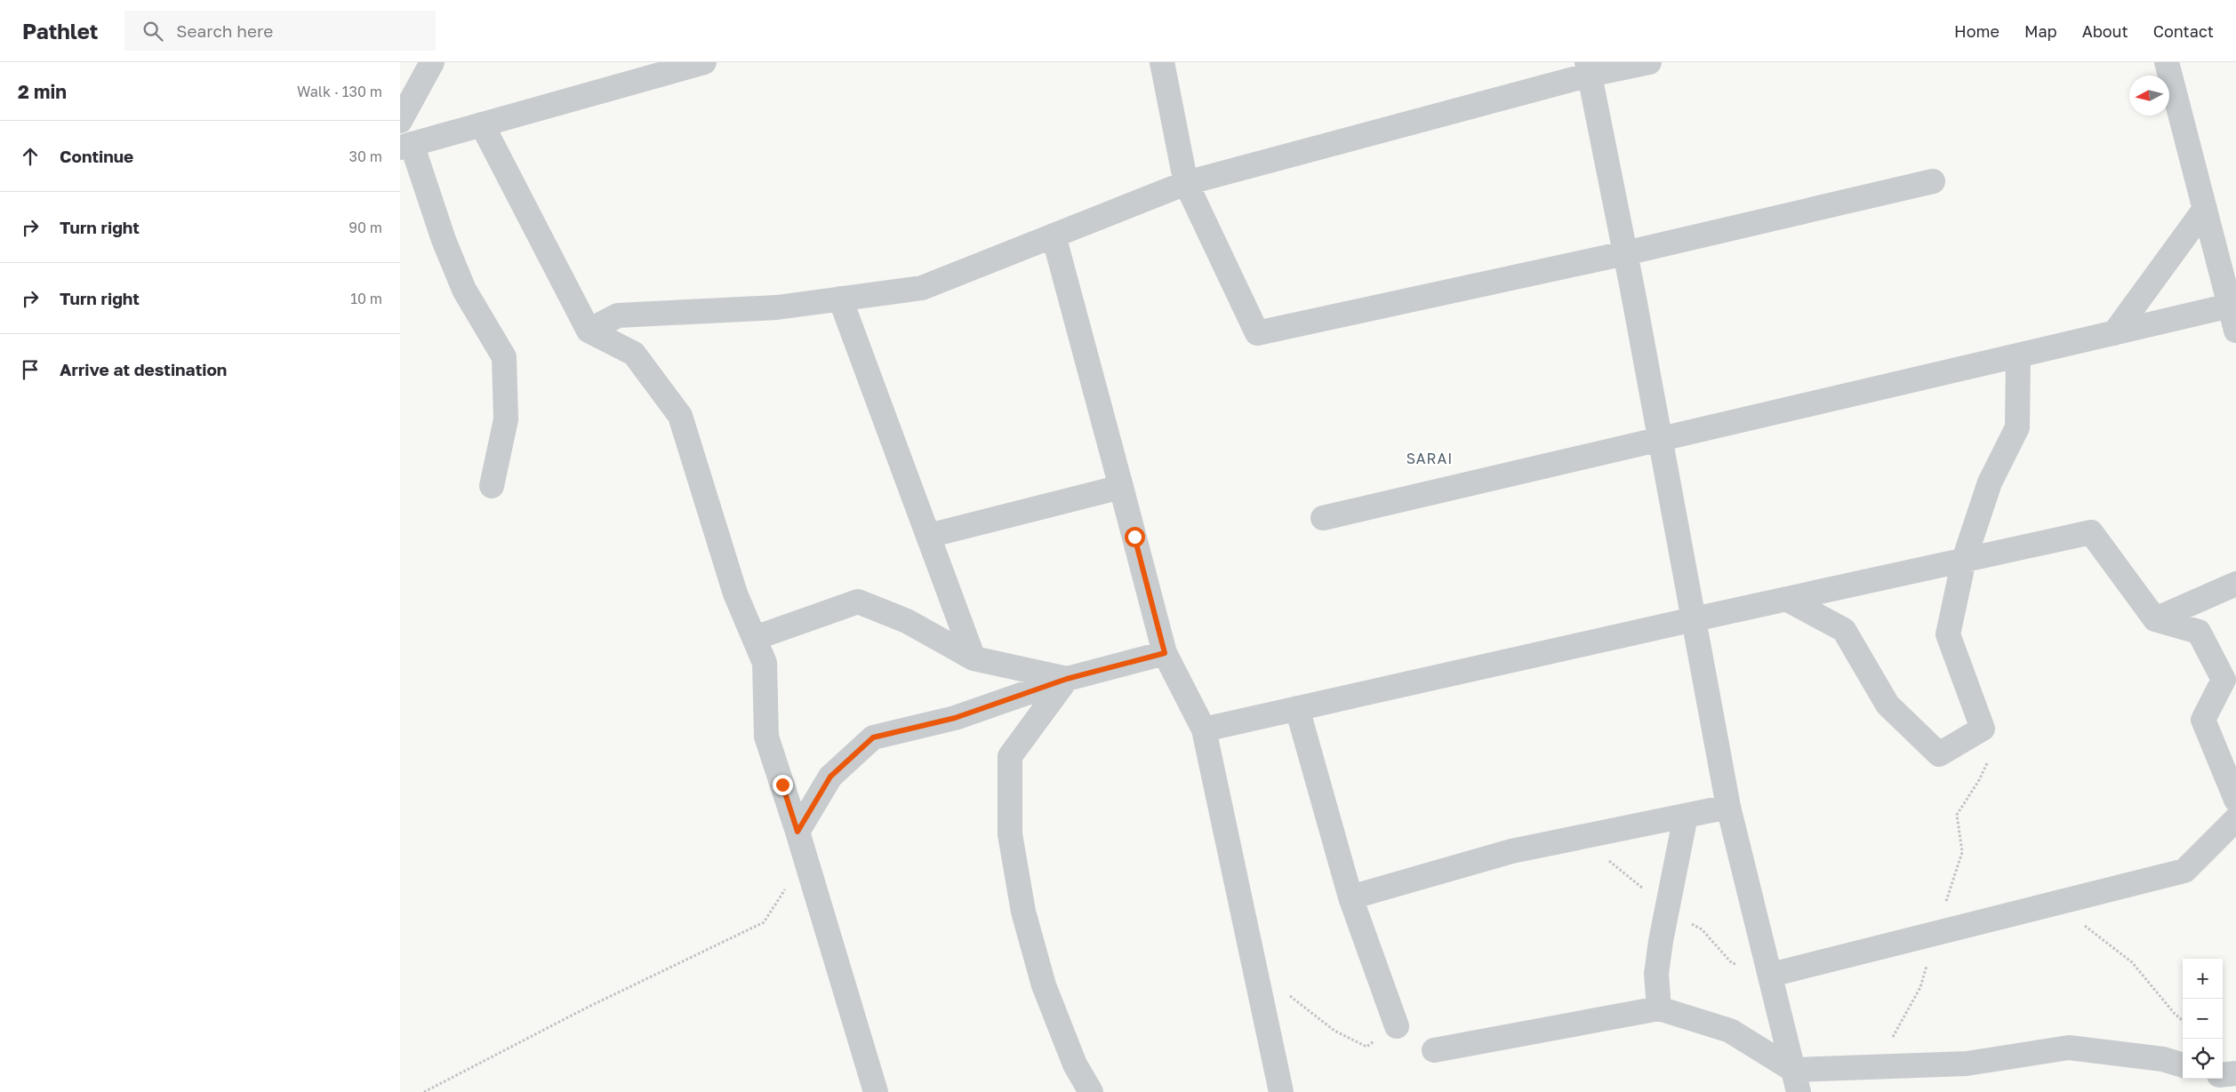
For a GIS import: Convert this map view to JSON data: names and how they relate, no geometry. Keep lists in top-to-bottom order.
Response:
{
  "districts": ["SARAI"],
  "north": "left",
  "page": {
    "header": "Pathlet",
    "search": "Search here",
    "nav": [
      "Home",
      "Map",
      "About",
      "Contact"
    ],
    "heading": ["2 min", "Walk · 130 m"],
    "list": [
      ["Continue", "30 m"],
      ["Turn right", "90 m"],
      ["Turn right", "10 m"],
      "Arrive at destination"
    ],
    "map_buttons": ["+", "−"]
  }
}
